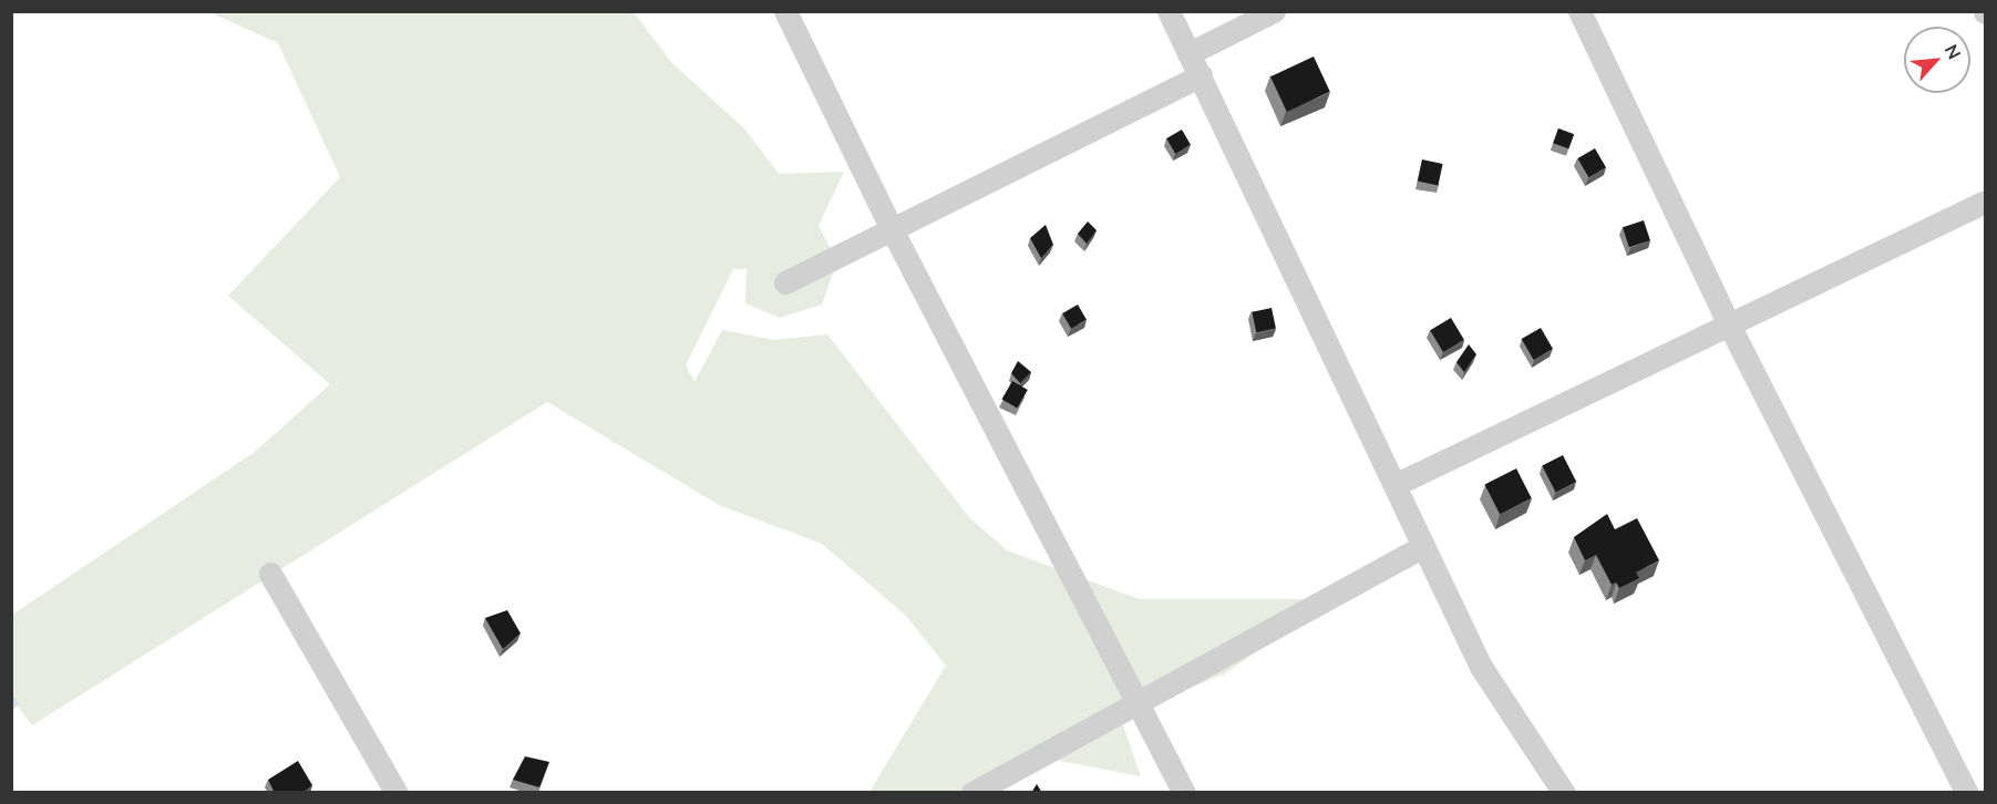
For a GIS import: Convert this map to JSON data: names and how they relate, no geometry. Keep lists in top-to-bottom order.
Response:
{
  "north": "top right"
}
